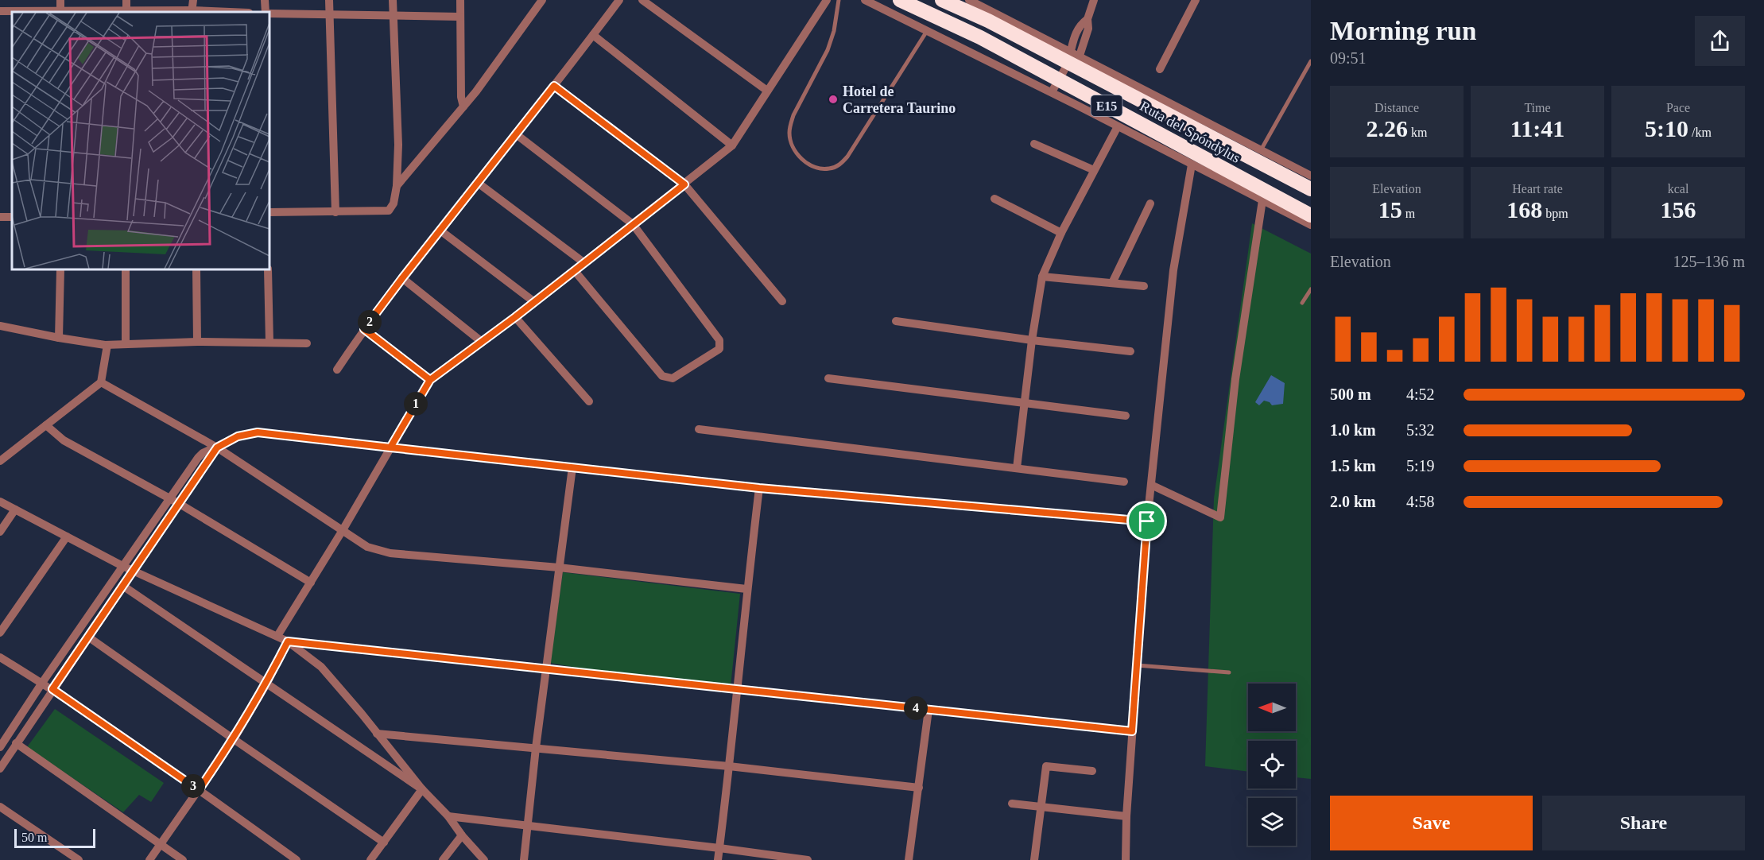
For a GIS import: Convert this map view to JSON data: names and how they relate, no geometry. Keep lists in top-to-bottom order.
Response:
{
  "streets": {
    "highway": ["E15", "Ruta del Spóndylus"]
  },
  "places": ["Hotel de Carretera Taurino"],
  "scale_bar": "50 m",
  "north": "left",
  "page": {
    "heading": ["Morning run", "09:51"],
    "stats": [
      ["Distance", "2.26 km"],
      ["Time", "11:41"],
      ["Pace", "5:10 /km"],
      ["Elevation", "15 m"],
      ["Heart rate", "168 bpm"],
      ["kcal", "156"]
    ],
    "chart": ["Elevation", "125–136 m"],
    "pins": [
      "2",
      "1",
      "4",
      "3"
    ],
    "list": [
      {
        "name": "500 m",
        "note": "4:52"
      },
      {
        "name": "1.0 km",
        "note": "5:32"
      },
      {
        "name": "1.5 km",
        "note": "5:19"
      },
      {
        "name": "2.0 km",
        "note": "4:58"
      }
    ],
    "buttons": ["Save", "Share"],
    "scale": "50 m"
  }
}
